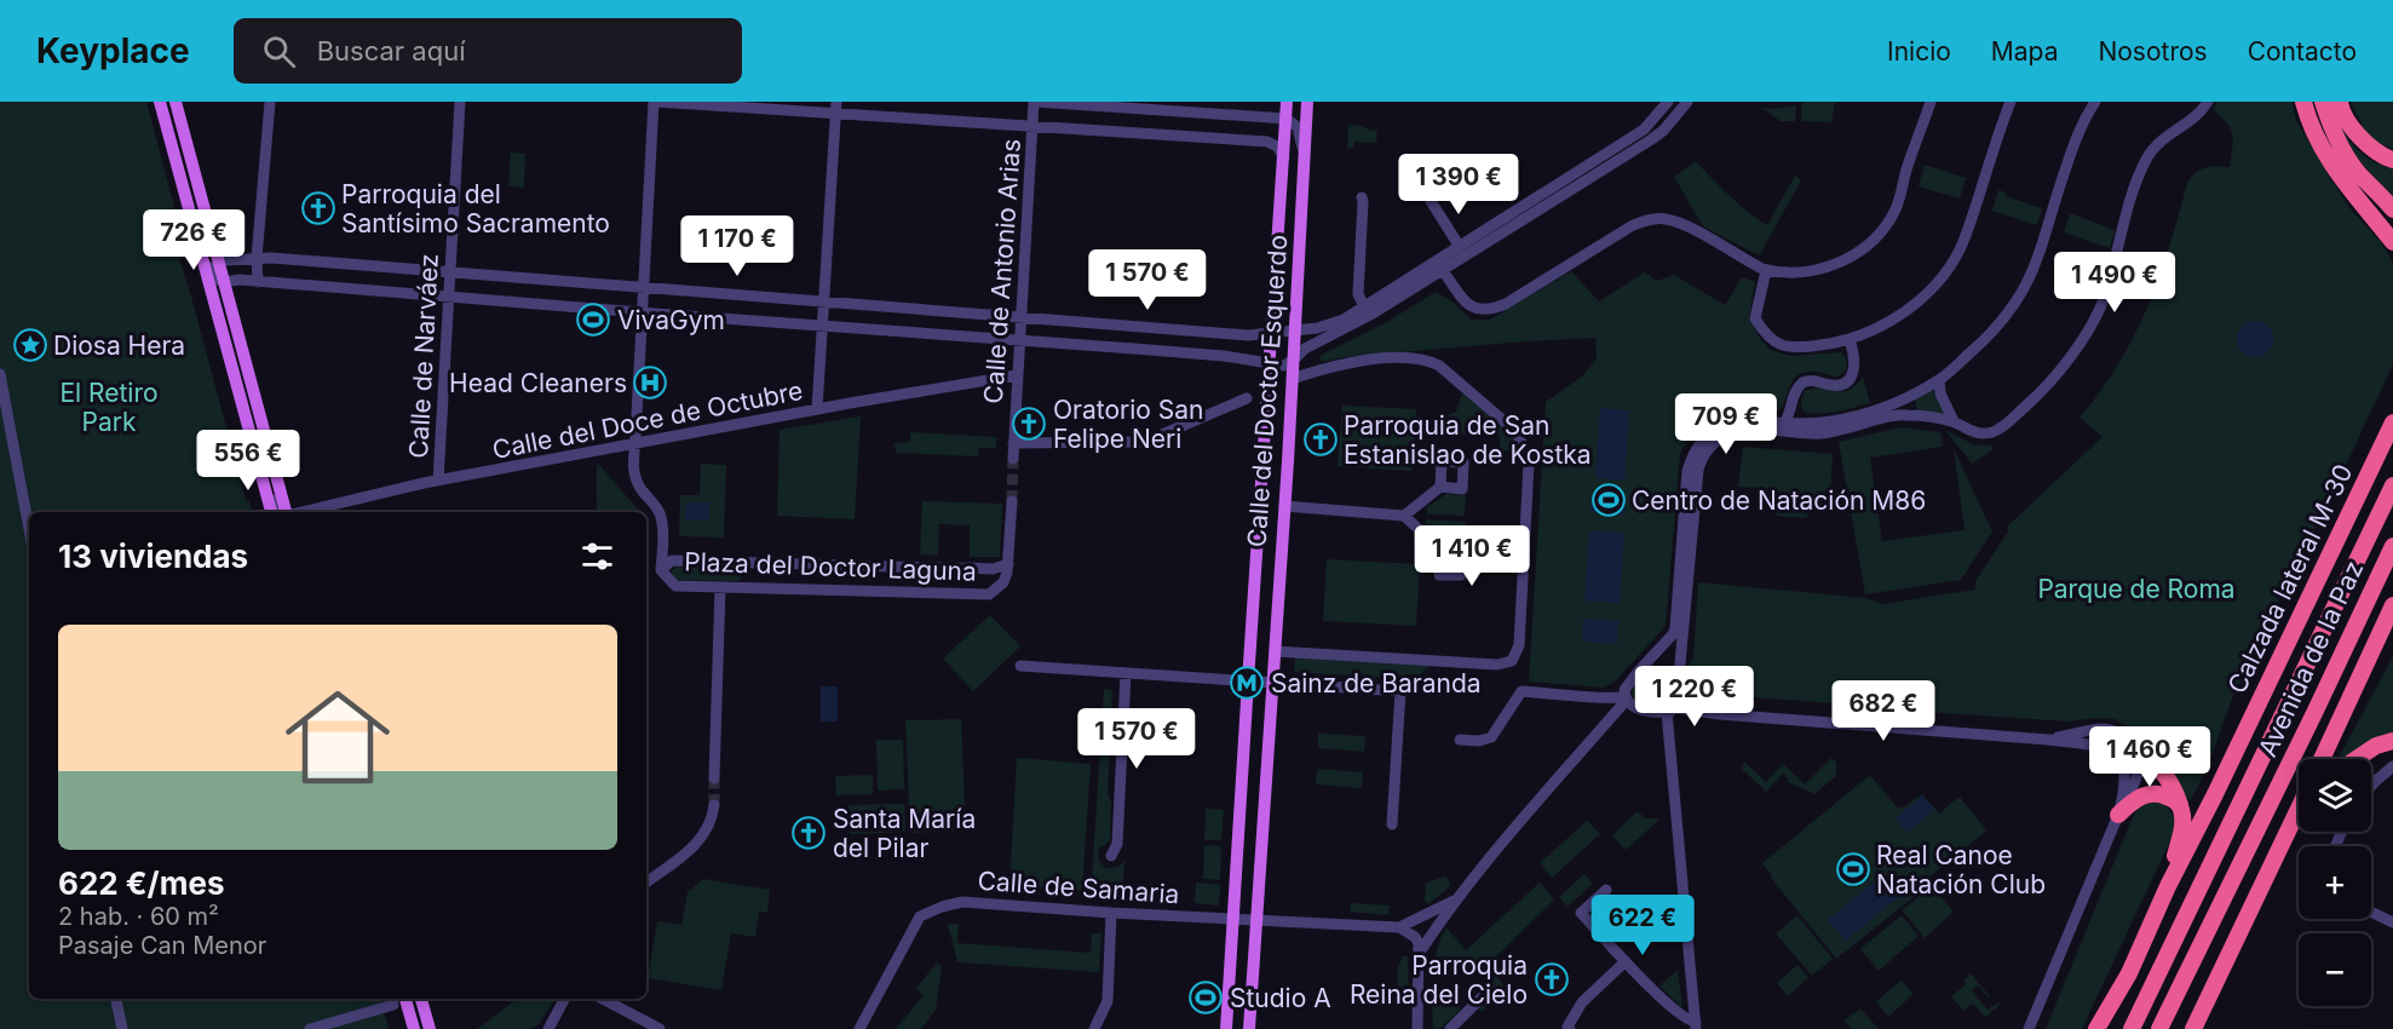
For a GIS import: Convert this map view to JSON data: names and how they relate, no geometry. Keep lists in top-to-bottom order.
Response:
{
  "streets": {
    "highway": ["Calzada lateral M-30", "Avenida de la Paz"],
    "main road": ["Calle del Doctor Esquerdo"],
    "street": [
      "Calle de Antonio Arias",
      "Calle de Narváez",
      "Calle del Doce de Octubre",
      "Plaza del Doctor Laguna",
      "Calle de Samaria"
    ]
  },
  "crossings": [
    ["Calle de Antonio Arias", "Calle del Doce de Octubre"],
    ["Calle de Narváez", "Calle del Doce de Octubre"],
    ["Calle del Doctor Esquerdo", "Calle de Samaria"]
  ],
  "parks": ["El Retiro Park", "Parque de Roma"],
  "places": {
    "church": [
      "Parroquia del Santísimo Sacramento",
      "Oratorio San Felipe Neri",
      "Parroquia de San Estanislao de Kostka",
      "Santa María del Pilar",
      "Parroquia Reina del Cielo"
    ],
    "sports": [
      "VivaGym",
      "Centro de Natación M86",
      "Real Canoe Natación Club",
      "Studio A"
    ],
    "place": ["Diosa Hera"],
    "hospital": ["Head Cleaners"],
    "metro station": ["Sainz de Baranda"]
  },
  "page": {
    "header": "Keyplace",
    "search": "Buscar aquí",
    "nav": [
      "Inicio",
      "Mapa",
      "Nosotros",
      "Contacto"
    ],
    "price": [
      "1 390 €",
      "726 €",
      "1 170 €",
      "1 570 €",
      "1 490 €",
      "709 €",
      "556 €",
      "1 410 €",
      "1 220 €",
      "682 €",
      "1 570 €",
      "1 460 €",
      "622 €"
    ],
    "heading": "13 viviendas",
    "list": [
      {
        "name": "622 €/mes",
        "note": "2 hab. · 60 m² · Pasaje Can Menor"
      }
    ],
    "map_buttons": ["+", "−"]
  }
}
